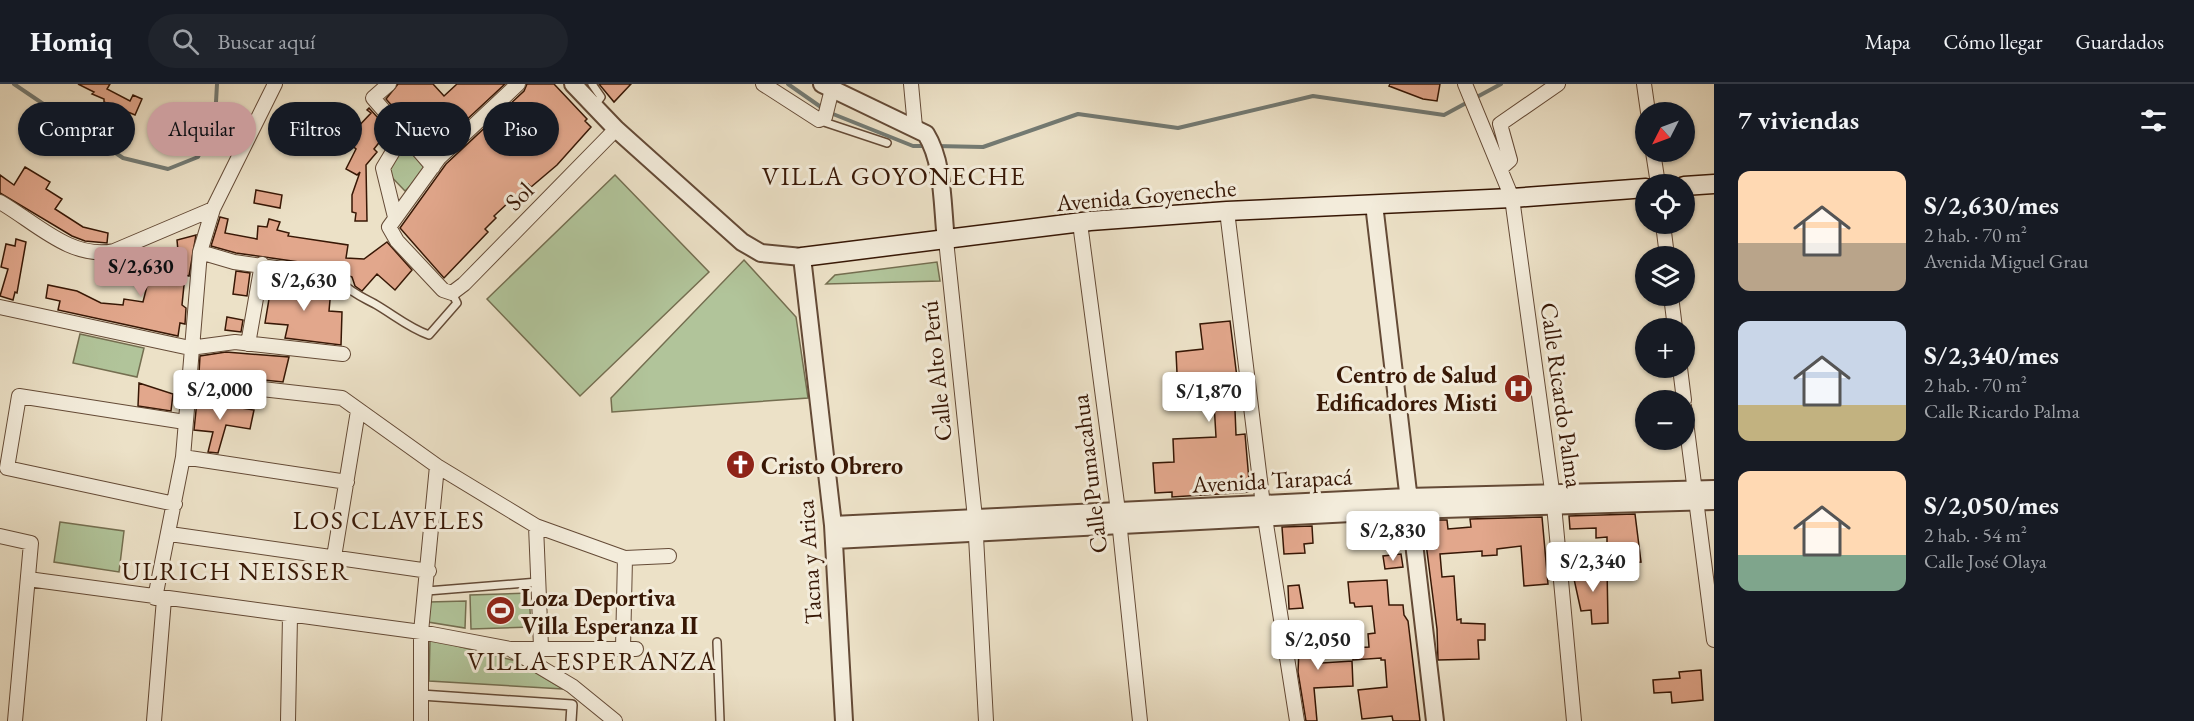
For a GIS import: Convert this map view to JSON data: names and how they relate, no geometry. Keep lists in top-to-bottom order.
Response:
{
  "streets": {
    "main road": ["Avenida Goyeneche"],
    "street": [
      "Sol",
      "Calle Alto Perú",
      "Calle Ricardo Palma",
      "Calle Pumacahua",
      "Avenida Tarapacá",
      "Tacna y Arica"
    ]
  },
  "crossings": [
    ["Avenida Goyeneche", "Sol"],
    ["Avenida Goyeneche", "Calle Alto Perú"],
    ["Avenida Goyeneche", "Calle Ricardo Palma"],
    ["Avenida Goyeneche", "Calle Pumacahua"],
    ["Avenida Goyeneche", "Tacna y Arica"],
    ["Calle Alto Perú", "Avenida Tarapacá"],
    ["Calle Ricardo Palma", "Avenida Tarapacá"],
    ["Calle Pumacahua", "Avenida Tarapacá"],
    ["Avenida Tarapacá", "Tacna y Arica"]
  ],
  "districts": [
    "VILLA GOYONECHE",
    "LOS CLAVELES",
    "ULRICH NEISSER",
    "VILLA ESPERANZA"
  ],
  "places": {
    "hospital": ["Centro de Salud Edificadores Misti"],
    "church": ["Cristo Obrero"],
    "sports": ["Loza Deportiva Villa Esperanza II"]
  },
  "north": "bottom left",
  "page": {
    "header": "Homiq",
    "search": "Buscar aquí",
    "nav": ["Mapa", "Cómo llegar", "Guardados"],
    "heading": "7 viviendas",
    "map_buttons": ["+", "−"],
    "chip": [
      "Comprar",
      "Alquilar",
      "Filtros",
      "Nuevo",
      "Piso"
    ],
    "list": [
      {
        "name": "S/2,630/mes",
        "note": "2 hab. · 70 m² · Avenida Miguel Grau"
      },
      {
        "name": "S/2,340/mes",
        "note": "2 hab. · 70 m² · Calle Ricardo Palma"
      },
      {
        "name": "S/2,050/mes",
        "note": "2 hab. · 54 m² · Calle José Olaya"
      }
    ],
    "price": [
      "S/2,630",
      "S/2,630",
      "S/2,000",
      "S/1,870",
      "S/2,830",
      "S/2,340",
      "S/2,050"
    ]
  }
}
